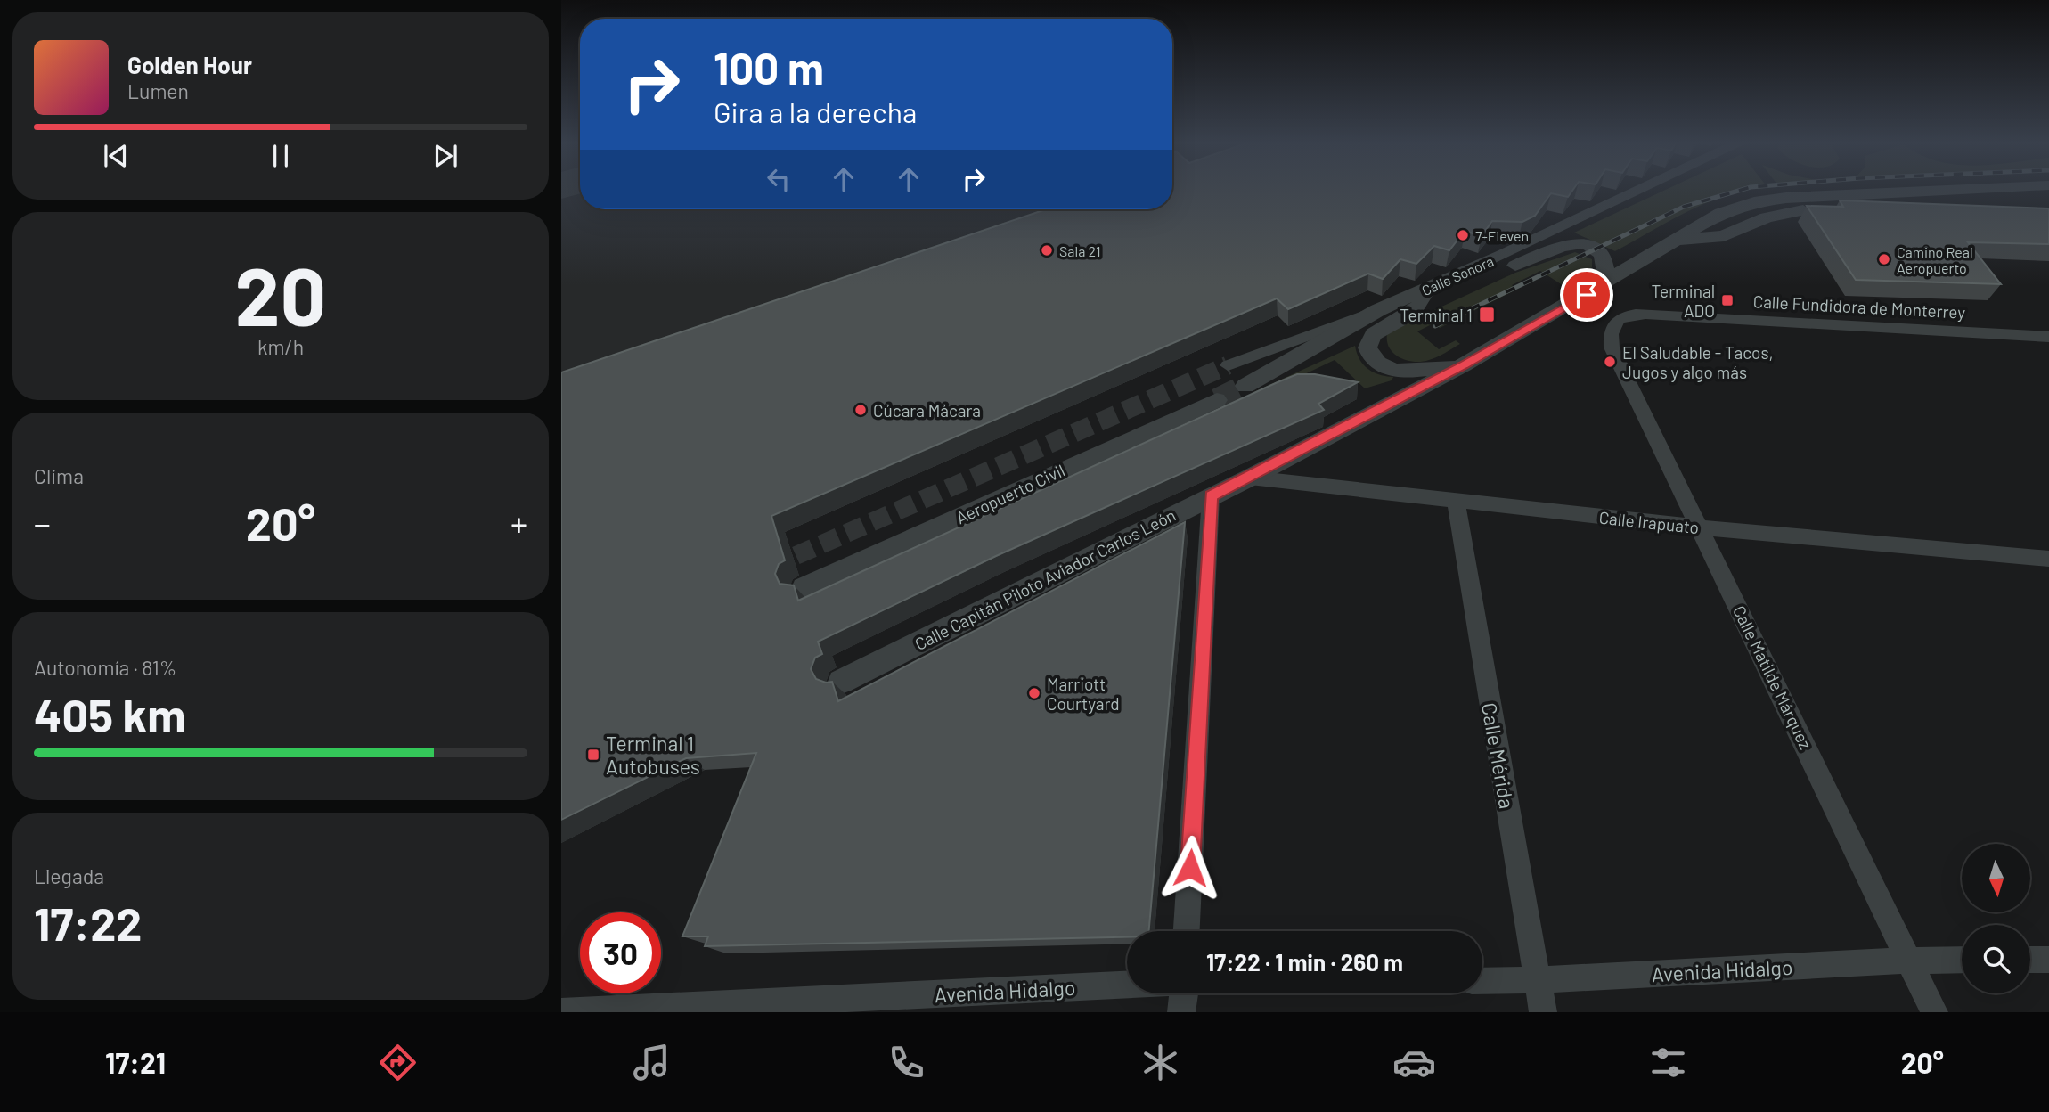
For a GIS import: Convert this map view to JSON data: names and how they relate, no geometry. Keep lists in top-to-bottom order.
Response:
{
  "streets": {
    "street": [
      "Calle Sonora",
      "Calle Fundidora de Monterrey",
      "Aeropuerto Civil",
      "Calle Irapuato",
      "Calle Capitán Piloto Aviador Carlos León",
      "Calle Matilde Márquez",
      "Calle Mérida",
      "Avenida Hidalgo"
    ]
  },
  "crossings": [
    ["Calle Fundidora de Monterrey", "Calle Matilde Márquez"],
    ["Calle Irapuato", "Calle Capitán Piloto Aviador Carlos León"],
    ["Calle Irapuato", "Calle Matilde Márquez"],
    ["Calle Irapuato", "Calle Mérida"],
    ["Calle Matilde Márquez", "Avenida Hidalgo"],
    ["Calle Mérida", "Avenida Hidalgo"]
  ],
  "places": {
    "other": [
      "7-Eleven",
      "Sala 21",
      "Camino Real Aeropuerto",
      "El Saludable - Tacos, Jugos y algo más",
      "Cúcara Mácara",
      "Marriott Courtyard"
    ],
    "transit": ["Terminal ADO", "Terminal 1", "Terminal 1 Autobuses"]
  },
  "north": "bottom",
  "page": {
    "turn": ["100 m", "Gira a la derecha"],
    "song": ["Golden Hour", "Lumen"],
    "tile": [
      ["20", "km/h"],
      "Clima",
      ["Autonomía · 81%", "405 km"],
      ["Llegada", "17:22"]
    ],
    "heat": ["−", "20°", "+"],
    "limit": "30",
    "trip": "17:22 · 1 min · 260 m",
    "tabs": ["17:21", "20°"]
  }
}
